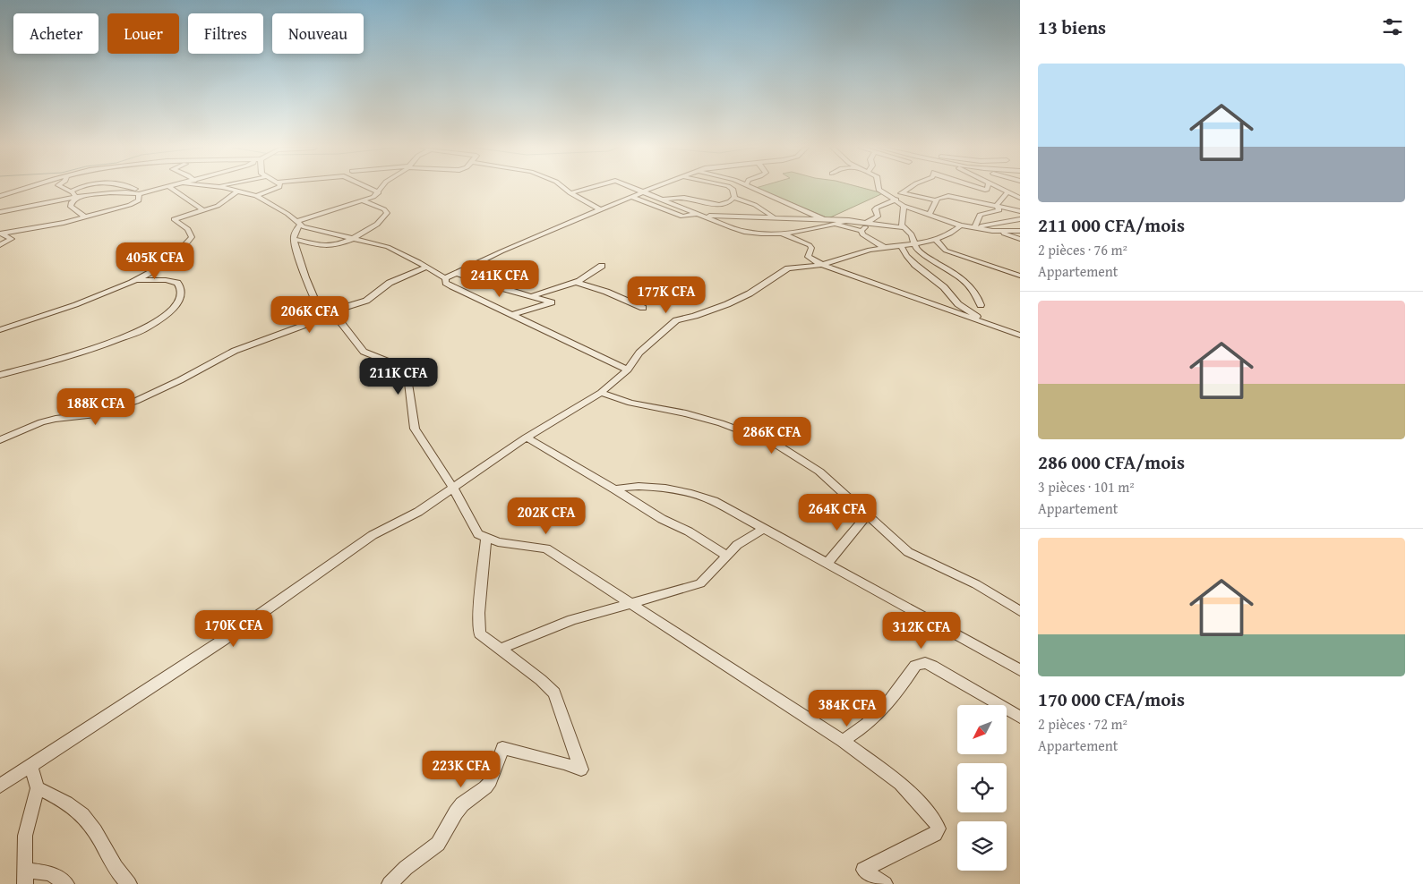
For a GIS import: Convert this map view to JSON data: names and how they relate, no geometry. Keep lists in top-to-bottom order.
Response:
{
  "north": "bottom left",
  "page": {
    "heading": "13 biens",
    "chip": [
      "Acheter",
      "Louer",
      "Filtres",
      "Nouveau"
    ],
    "list": [
      {
        "name": "211 000 CFA/mois",
        "note": "2 pièces · 76 m² · Appartement"
      },
      {
        "name": "286 000 CFA/mois",
        "note": "3 pièces · 101 m² · Appartement"
      },
      {
        "name": "170 000 CFA/mois",
        "note": "2 pièces · 72 m² · Appartement"
      }
    ],
    "price": [
      "405K CFA",
      "241K CFA",
      "177K CFA",
      "206K CFA",
      "211K CFA",
      "188K CFA",
      "286K CFA",
      "264K CFA",
      "202K CFA",
      "170K CFA",
      "312K CFA",
      "384K CFA",
      "223K CFA"
    ]
  }
}
